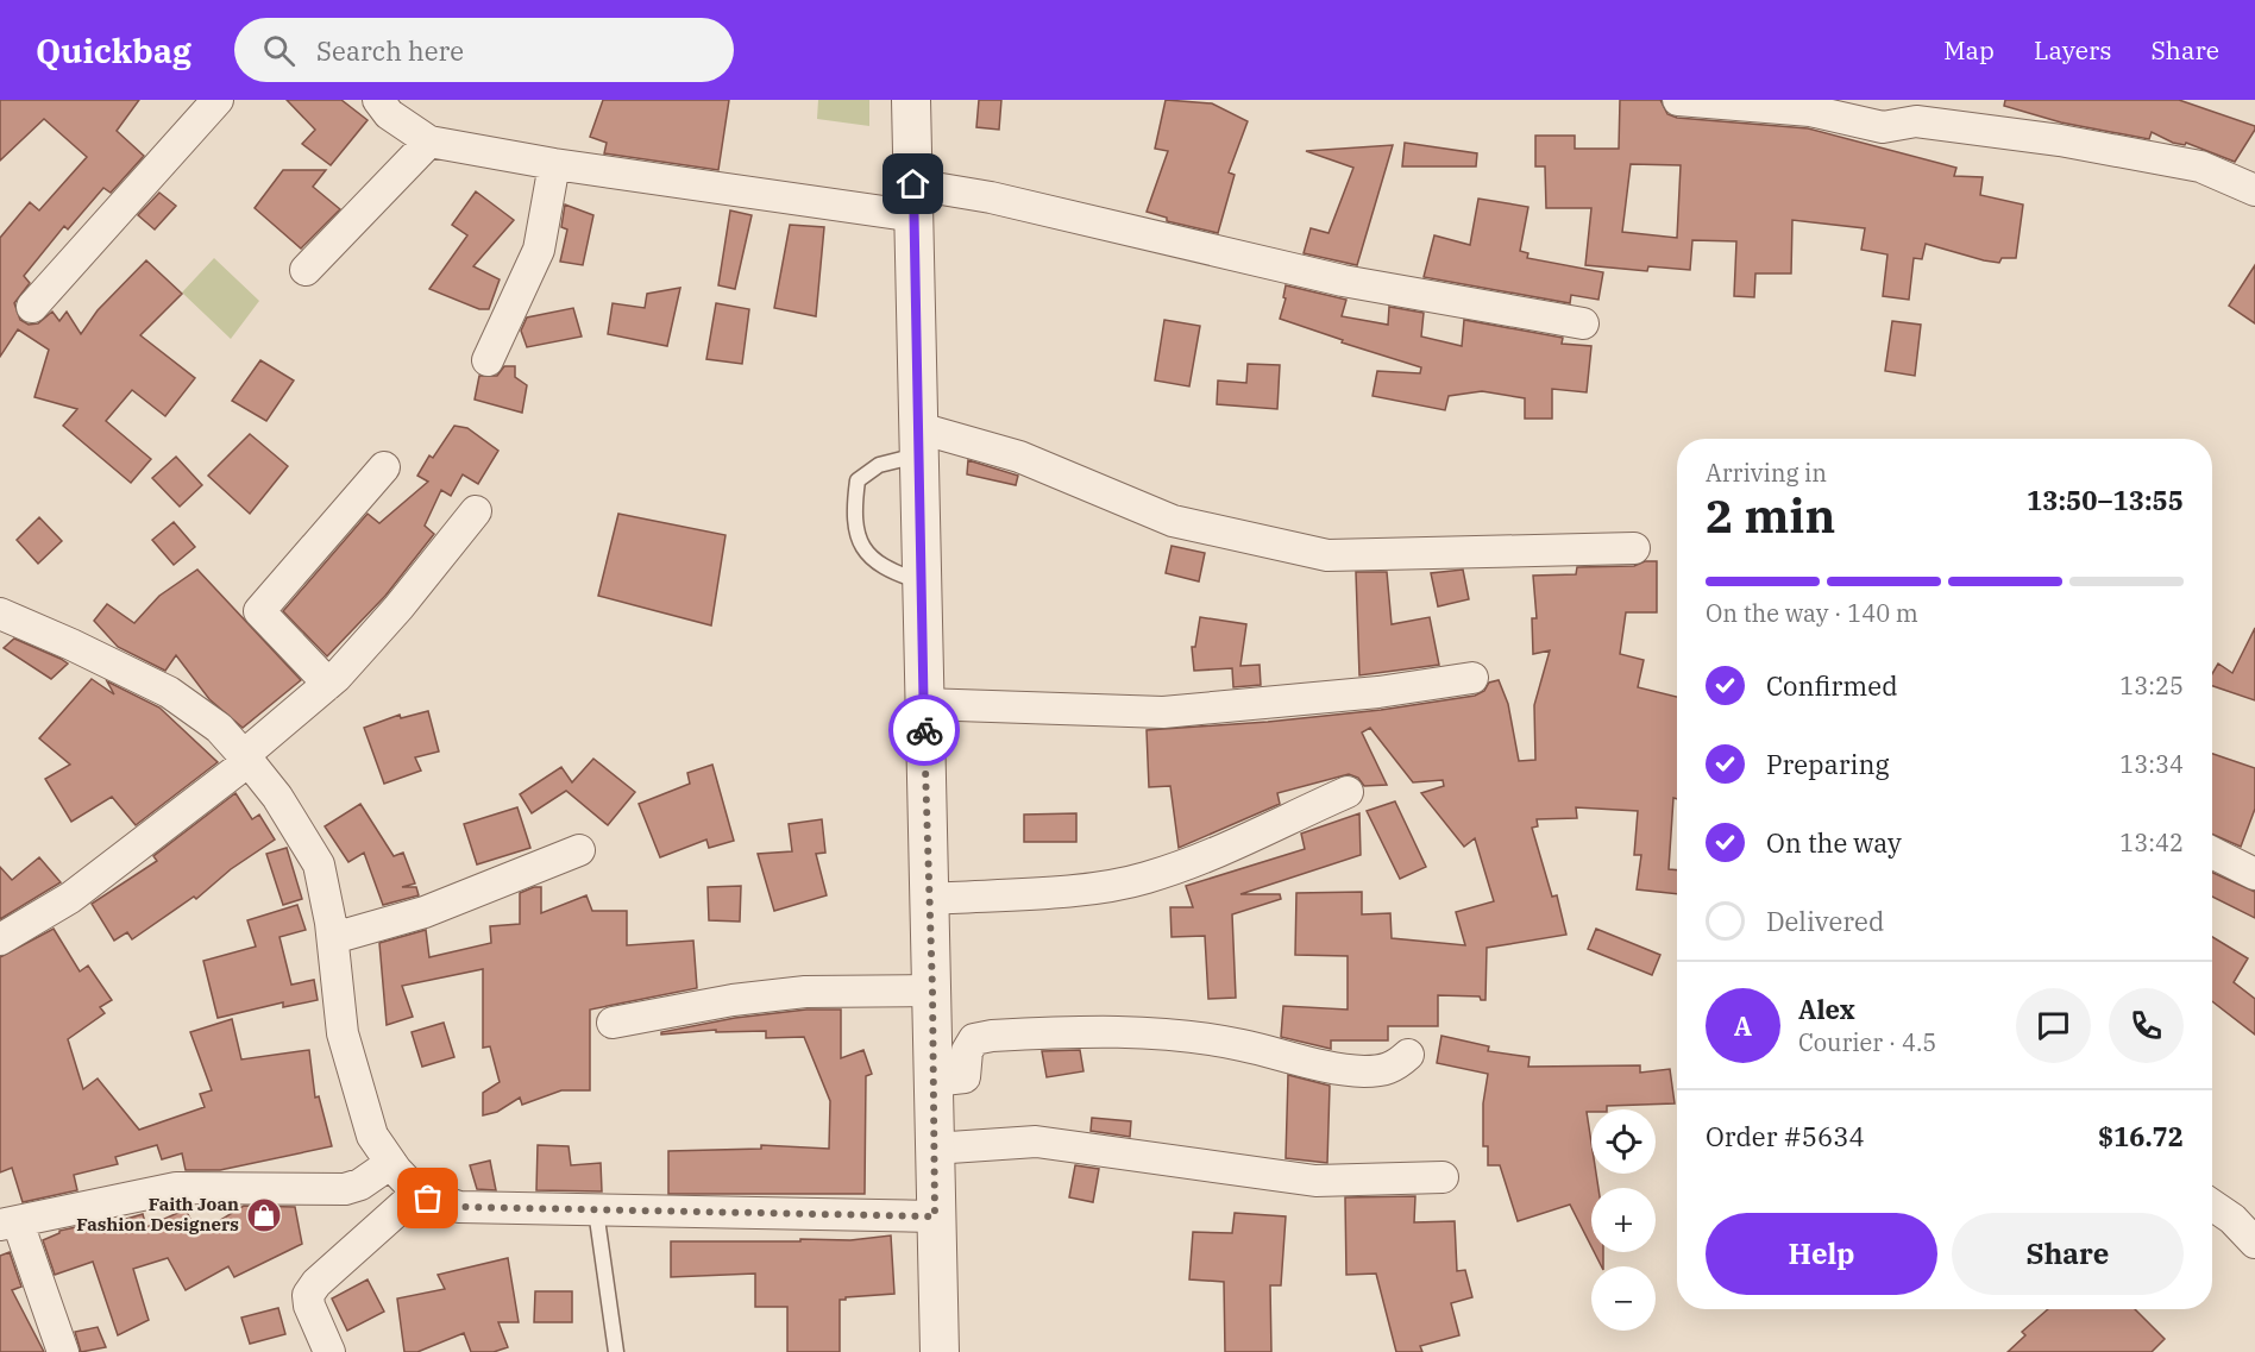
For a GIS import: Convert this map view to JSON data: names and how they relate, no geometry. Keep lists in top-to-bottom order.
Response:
{
  "places": {
    "shop": ["Faith Joan Fashion Designers"]
  },
  "page": {
    "header": "Quickbag",
    "search": "Search here",
    "nav": ["Map", "Layers", "Share"],
    "heading": ["2 min", "Arriving in", "13:50–13:55"],
    "panel": [
      "Alex",
      "Courier · 4.5",
      "Order #5634",
      "$16.72"
    ],
    "bar": "On the way · 140 m",
    "list": [
      ["Confirmed", "13:25"],
      ["Preparing", "13:34"],
      ["On the way", "13:42"],
      "Delivered"
    ],
    "round": "A",
    "map_buttons": ["+", "−"],
    "buttons": ["Help", "Share"]
  }
}
